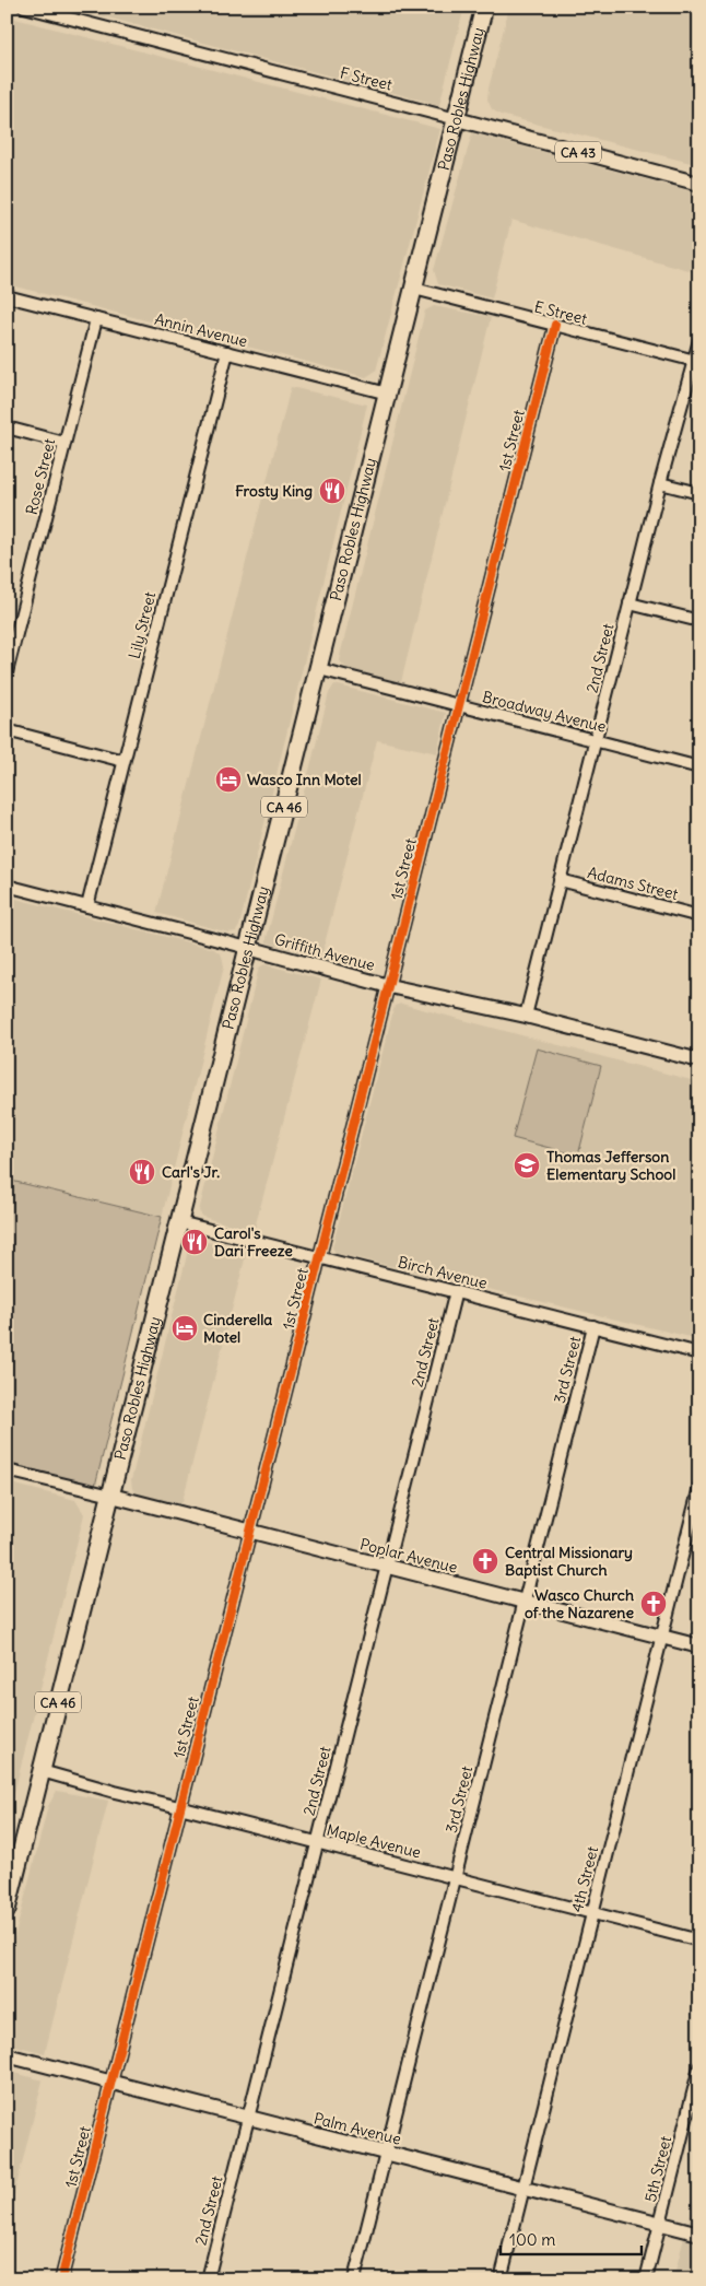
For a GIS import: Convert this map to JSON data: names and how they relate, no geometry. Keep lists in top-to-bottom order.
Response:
{
  "streets": {
    "highway": ["Paso Robles Highway", "CA 46"],
    "main road": [
      "F Street",
      "CA 43",
      "Griffith Avenue",
      "Poplar Avenue",
      "Palm Avenue"
    ],
    "street": [
      "E Street",
      "Annin Avenue",
      "1st Street",
      "Rose Street",
      "Lily Street",
      "2nd Street",
      "Broadway Avenue",
      "Adams Street",
      "Birch Avenue",
      "3rd Street",
      "Maple Avenue",
      "4th Street",
      "5th Street"
    ]
  },
  "crossings": [
    ["F Street", "Paso Robles Highway"],
    ["Paso Robles Highway", "E Street"],
    ["Paso Robles Highway", "Annin Avenue"],
    ["Paso Robles Highway", "Broadway Avenue"],
    ["Paso Robles Highway", "Griffith Avenue"],
    ["Paso Robles Highway", "Birch Avenue"],
    ["Paso Robles Highway", "Poplar Avenue"],
    ["Paso Robles Highway", "Maple Avenue"],
    ["E Street", "1st Street"],
    ["E Street", "2nd Street"],
    ["Annin Avenue", "Rose Street"],
    ["Annin Avenue", "Lily Street"],
    ["1st Street", "Broadway Avenue"],
    ["1st Street", "Griffith Avenue"],
    ["1st Street", "Birch Avenue"],
    ["1st Street", "Poplar Avenue"],
    ["1st Street", "Maple Avenue"],
    ["1st Street", "Palm Avenue"],
    ["Lily Street", "Griffith Avenue"],
    ["2nd Street", "Broadway Avenue"],
    ["2nd Street", "Adams Street"],
    ["2nd Street", "Griffith Avenue"],
    ["2nd Street", "Birch Avenue"],
    ["2nd Street", "Poplar Avenue"],
    ["2nd Street", "Maple Avenue"],
    ["2nd Street", "Palm Avenue"],
    ["Birch Avenue", "3rd Street"],
    ["3rd Street", "Poplar Avenue"],
    ["3rd Street", "Maple Avenue"],
    ["3rd Street", "Palm Avenue"],
    ["Poplar Avenue", "4th Street"],
    ["Maple Avenue", "4th Street"],
    ["4th Street", "Palm Avenue"],
    ["Palm Avenue", "5th Street"]
  ],
  "places": {
    "restaurant": ["Frosty King", "Carl's Jr.", "Carol's Dari Freeze"],
    "hotel": ["Wasco Inn Motel", "Cinderella Motel"],
    "school or university": ["Thomas Jefferson Elementary School"],
    "church": ["Central Missionary Baptist Church", "Wasco Church of the Nazarene"]
  },
  "scale_bar": "100 m"
}
